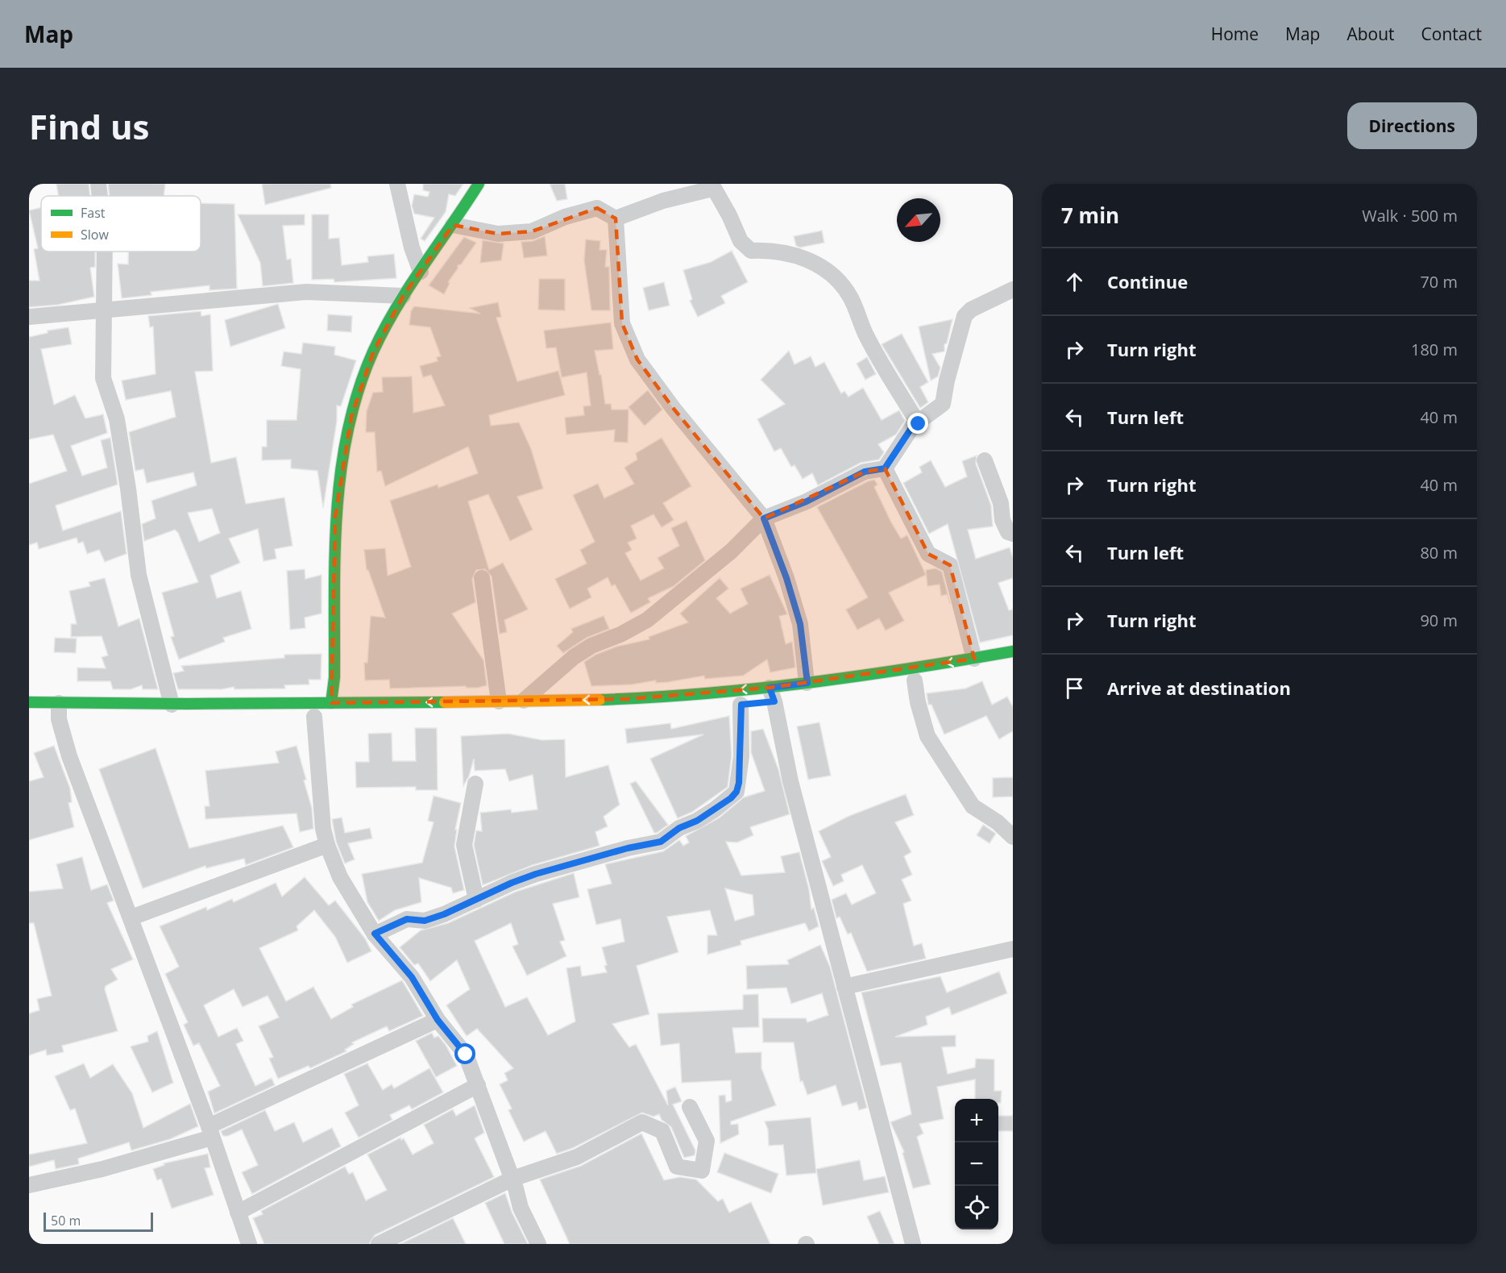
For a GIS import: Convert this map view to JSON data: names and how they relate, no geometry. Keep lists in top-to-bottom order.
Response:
{
  "legend": ["Fast", "Slow"],
  "scale_bar": "50 m",
  "north": "bottom left",
  "page": {
    "header": "Map",
    "nav": [
      "Home",
      "Map",
      "About",
      "Contact"
    ],
    "buttons": "Directions",
    "title": "Find us",
    "heading": ["7 min", "Walk · 500 m"],
    "list": [
      ["Continue", "70 m"],
      ["Turn right", "180 m"],
      ["Turn left", "40 m"],
      ["Turn right", "40 m"],
      ["Turn left", "80 m"],
      ["Turn right", "90 m"],
      "Arrive at destination"
    ],
    "map_buttons": ["+", "−"],
    "scale": "50 m"
  }
}
